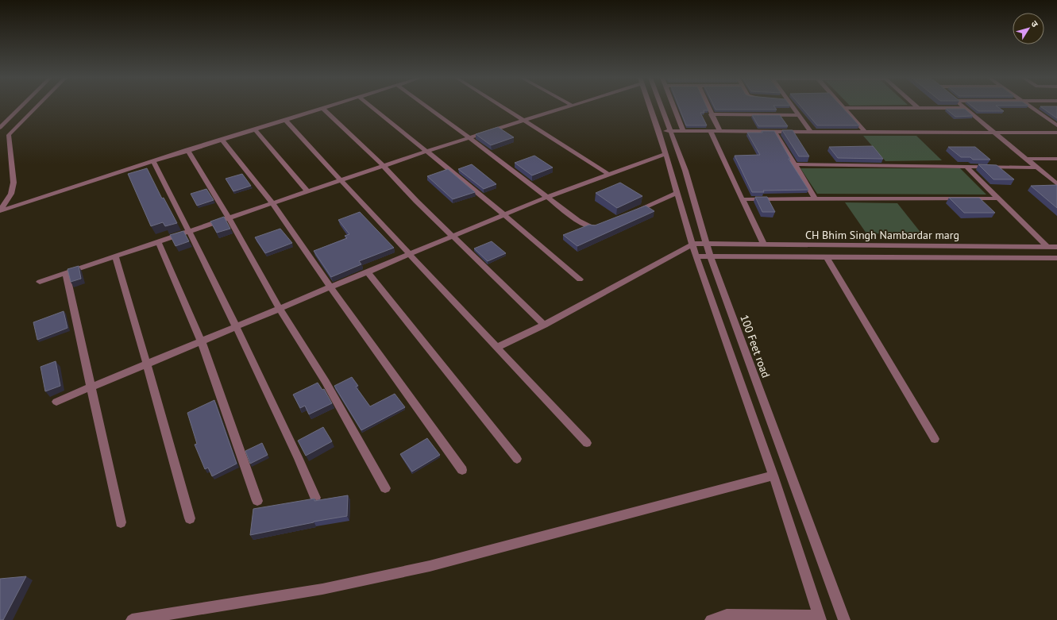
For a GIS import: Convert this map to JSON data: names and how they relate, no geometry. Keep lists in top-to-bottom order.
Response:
{
  "streets": {
    "street": ["CH Bhim Singh Nambardar marg", "100 Feet road"]
  },
  "crossings": [
    ["CH Bhim Singh Nambardar marg", "100 Feet road"]
  ],
  "north": "top right"
}
